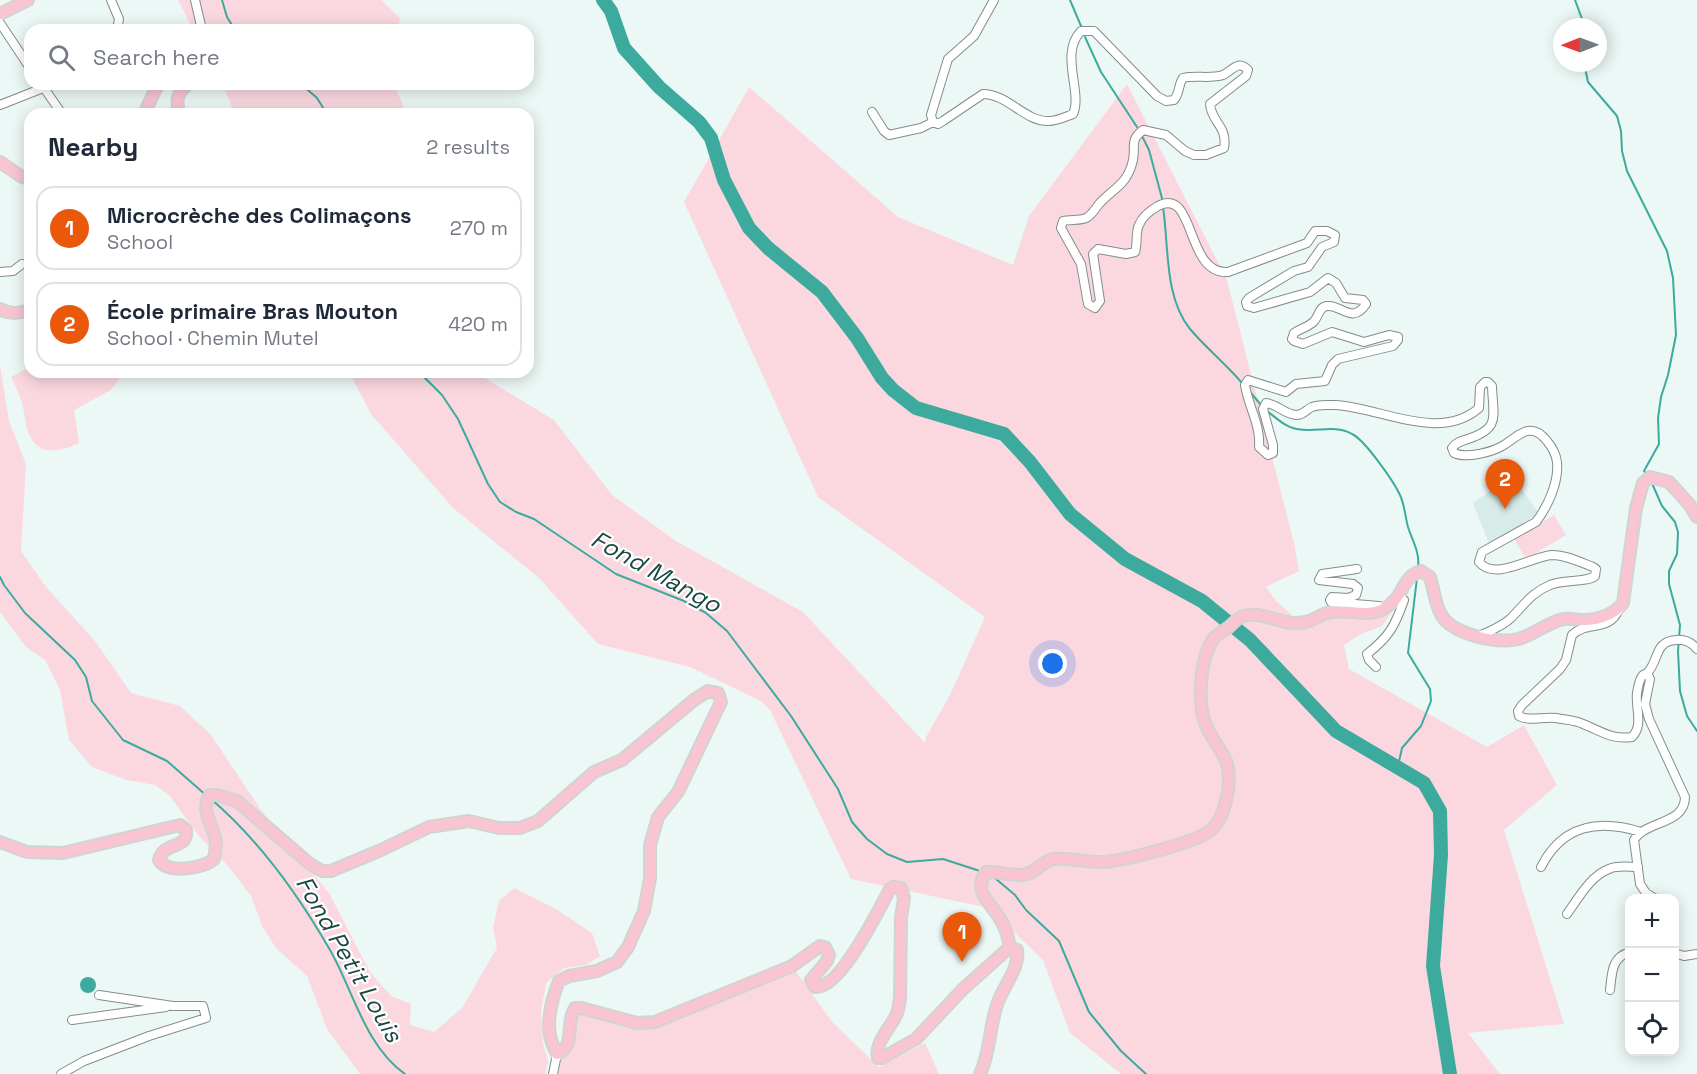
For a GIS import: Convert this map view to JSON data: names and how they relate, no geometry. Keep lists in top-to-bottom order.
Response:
{
  "water": ["Fond Mango", "Fond Petit Louis"],
  "north": "left",
  "page": {
    "search": "Search here",
    "heading": ["Nearby", "2 results"],
    "list": [
      {
        "mark": "1",
        "name": "Microcrèche des Colimaçons",
        "note": "School",
        "value": "270 m"
      },
      {
        "mark": "2",
        "name": "École primaire Bras Mouton",
        "note": "School · Chemin Mutel",
        "value": "420 m"
      }
    ],
    "pins": ["2", "1"],
    "map_buttons": ["+", "−"]
  }
}
